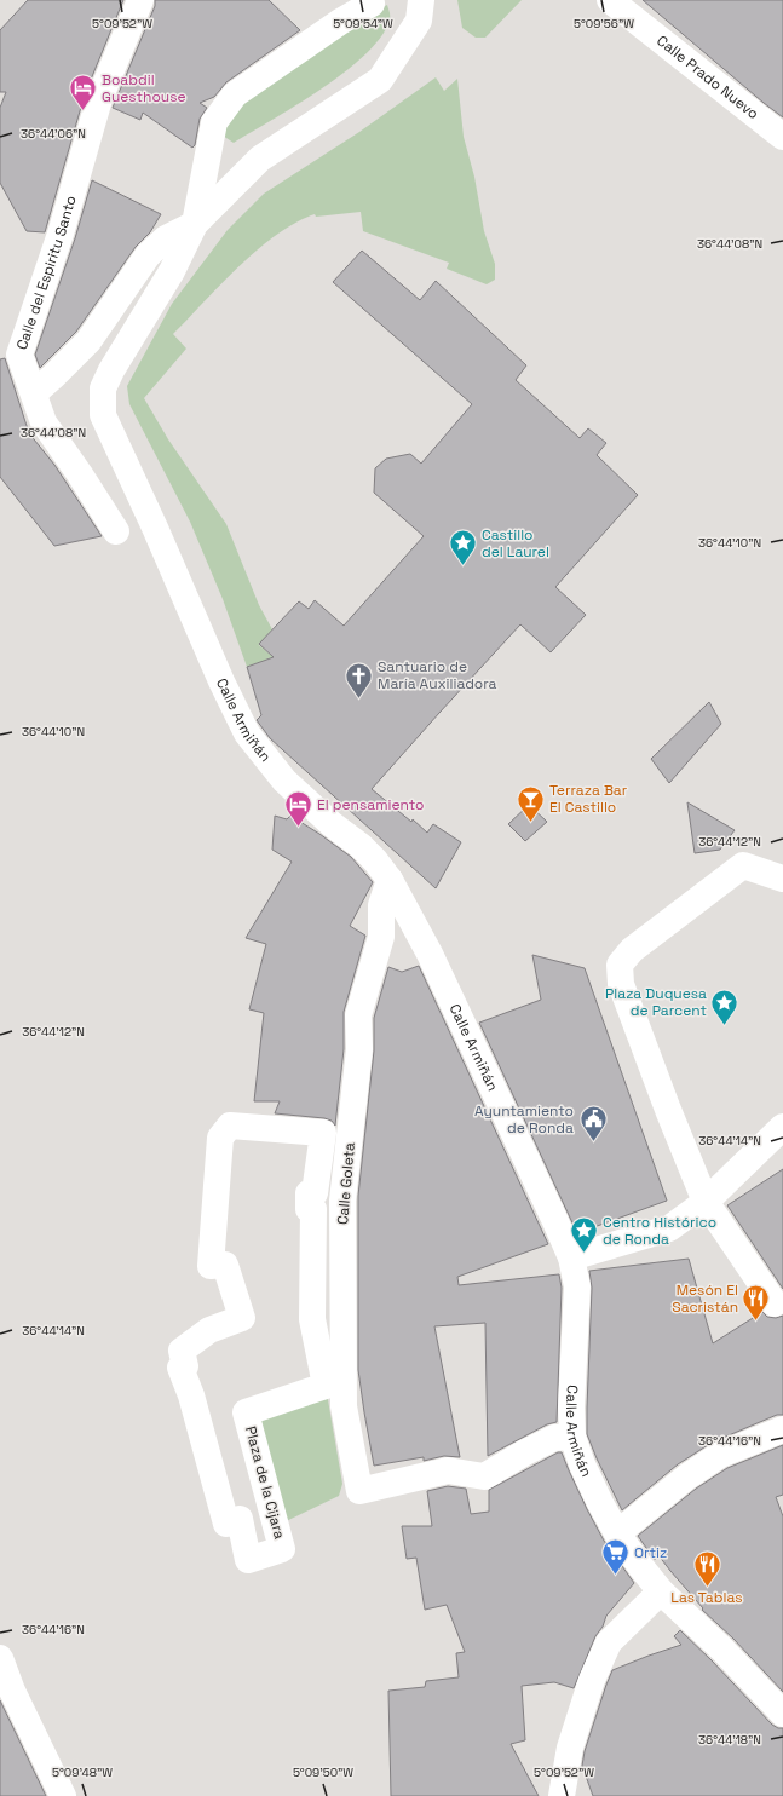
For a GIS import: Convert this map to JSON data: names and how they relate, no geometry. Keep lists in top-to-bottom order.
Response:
{
  "streets": {
    "street": [
      "Calle Prado Nuevo",
      "Calle del Espiritu Santo",
      "Calle Armiñán",
      "Calle Goleta",
      "Plaza de la Cijara"
    ]
  },
  "crossings": [
    ["Calle Armiñán", "Calle Goleta"]
  ],
  "places": {
    "hotel": ["Boabdil Guesthouse", "El pensamiento"],
    "place": ["Castillo del Laurel", "Plaza Duquesa de Parcent", "Centro Histórico de Ronda"],
    "church": ["Santuario de María Auxiliadora"],
    "bar": ["Terraza Bar El Castillo"],
    "public building": ["Ayuntamiento de Ronda"],
    "restaurant": ["Mesón El Sacristán", "Las Tablas"],
    "supermarket": ["Ortiz"]
  },
  "coordinates": [
    "5°09'52\"W",
    "5°09'54\"W",
    "5°09'56\"W",
    "36°44'06\"N",
    "36°44'08\"N",
    "36°44'10\"N",
    "36°44'12\"N",
    "36°44'14\"N",
    "36°44'16\"N",
    "36°44'18\"N",
    "5°09'48\"W",
    "5°09'50\"W"
  ]
}
